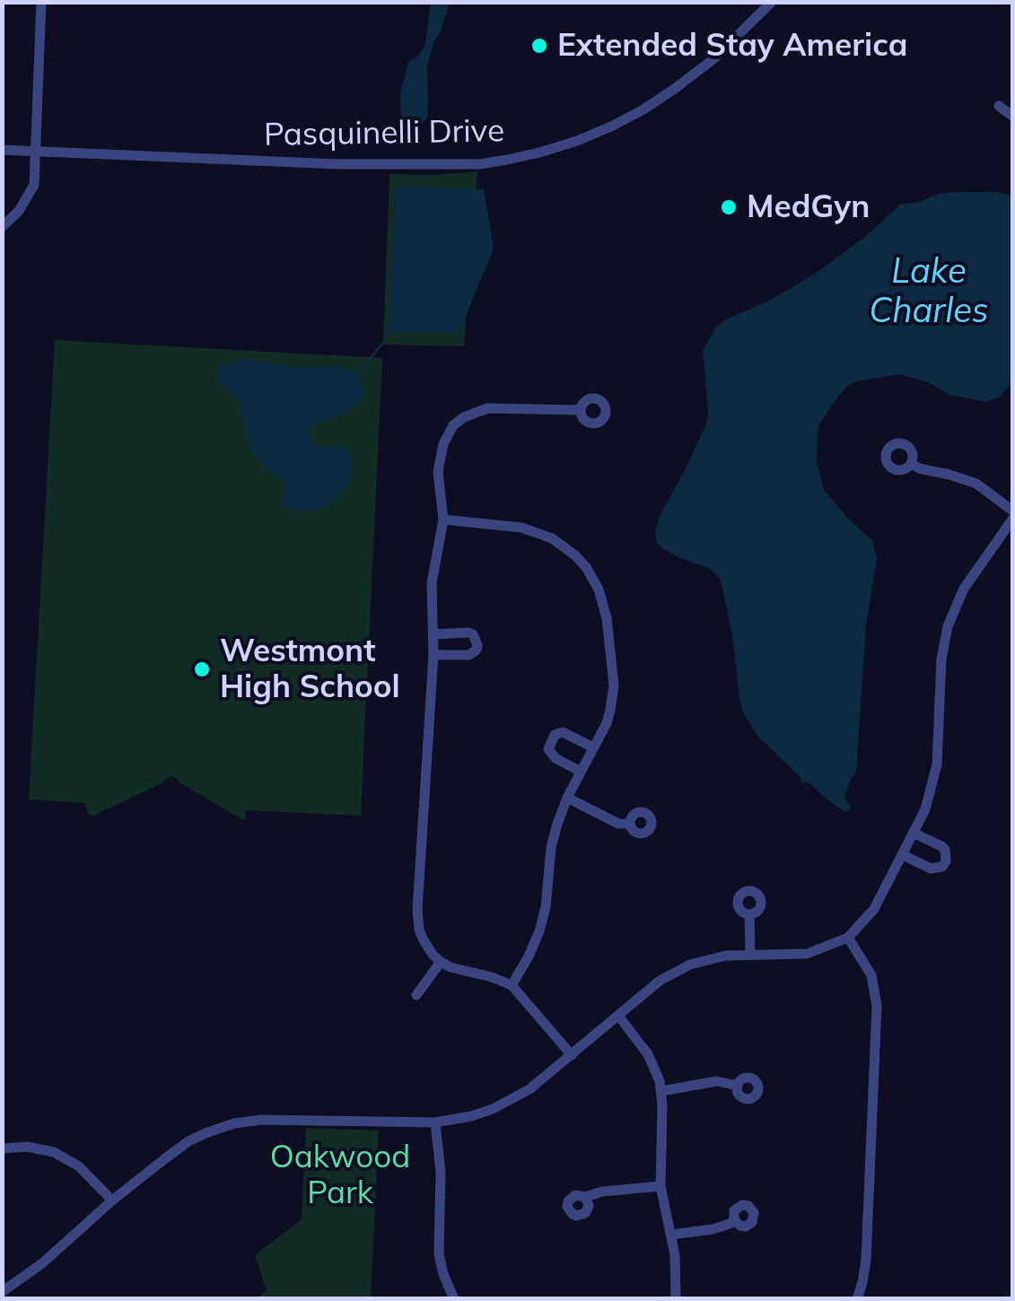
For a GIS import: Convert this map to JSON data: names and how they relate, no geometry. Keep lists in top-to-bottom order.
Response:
{
  "streets": {
    "street": ["Pasquinelli Drive"]
  },
  "water": ["Lake Charles"],
  "parks": ["Oakwood Park"],
  "places": ["Extended Stay America", "MedGyn", "Westmont High School"]
}
